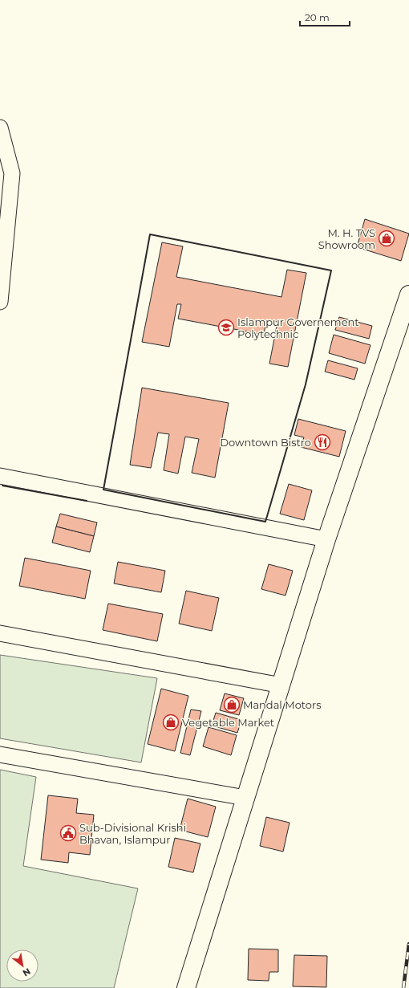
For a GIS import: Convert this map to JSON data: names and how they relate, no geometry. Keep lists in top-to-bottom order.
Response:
{
  "places": {
    "shop": ["M. H. TVS Showroom", "Mandal Motors", "Vegetable Market"],
    "school or university": ["Islampur Governement Polytechnic"],
    "restaurant": ["Downtown Bistro"],
    "public building": ["Sub-Divisional Krishi Bhavan, Islampur"]
  },
  "scale_bar": "20 m",
  "north": "bottom right"
}
